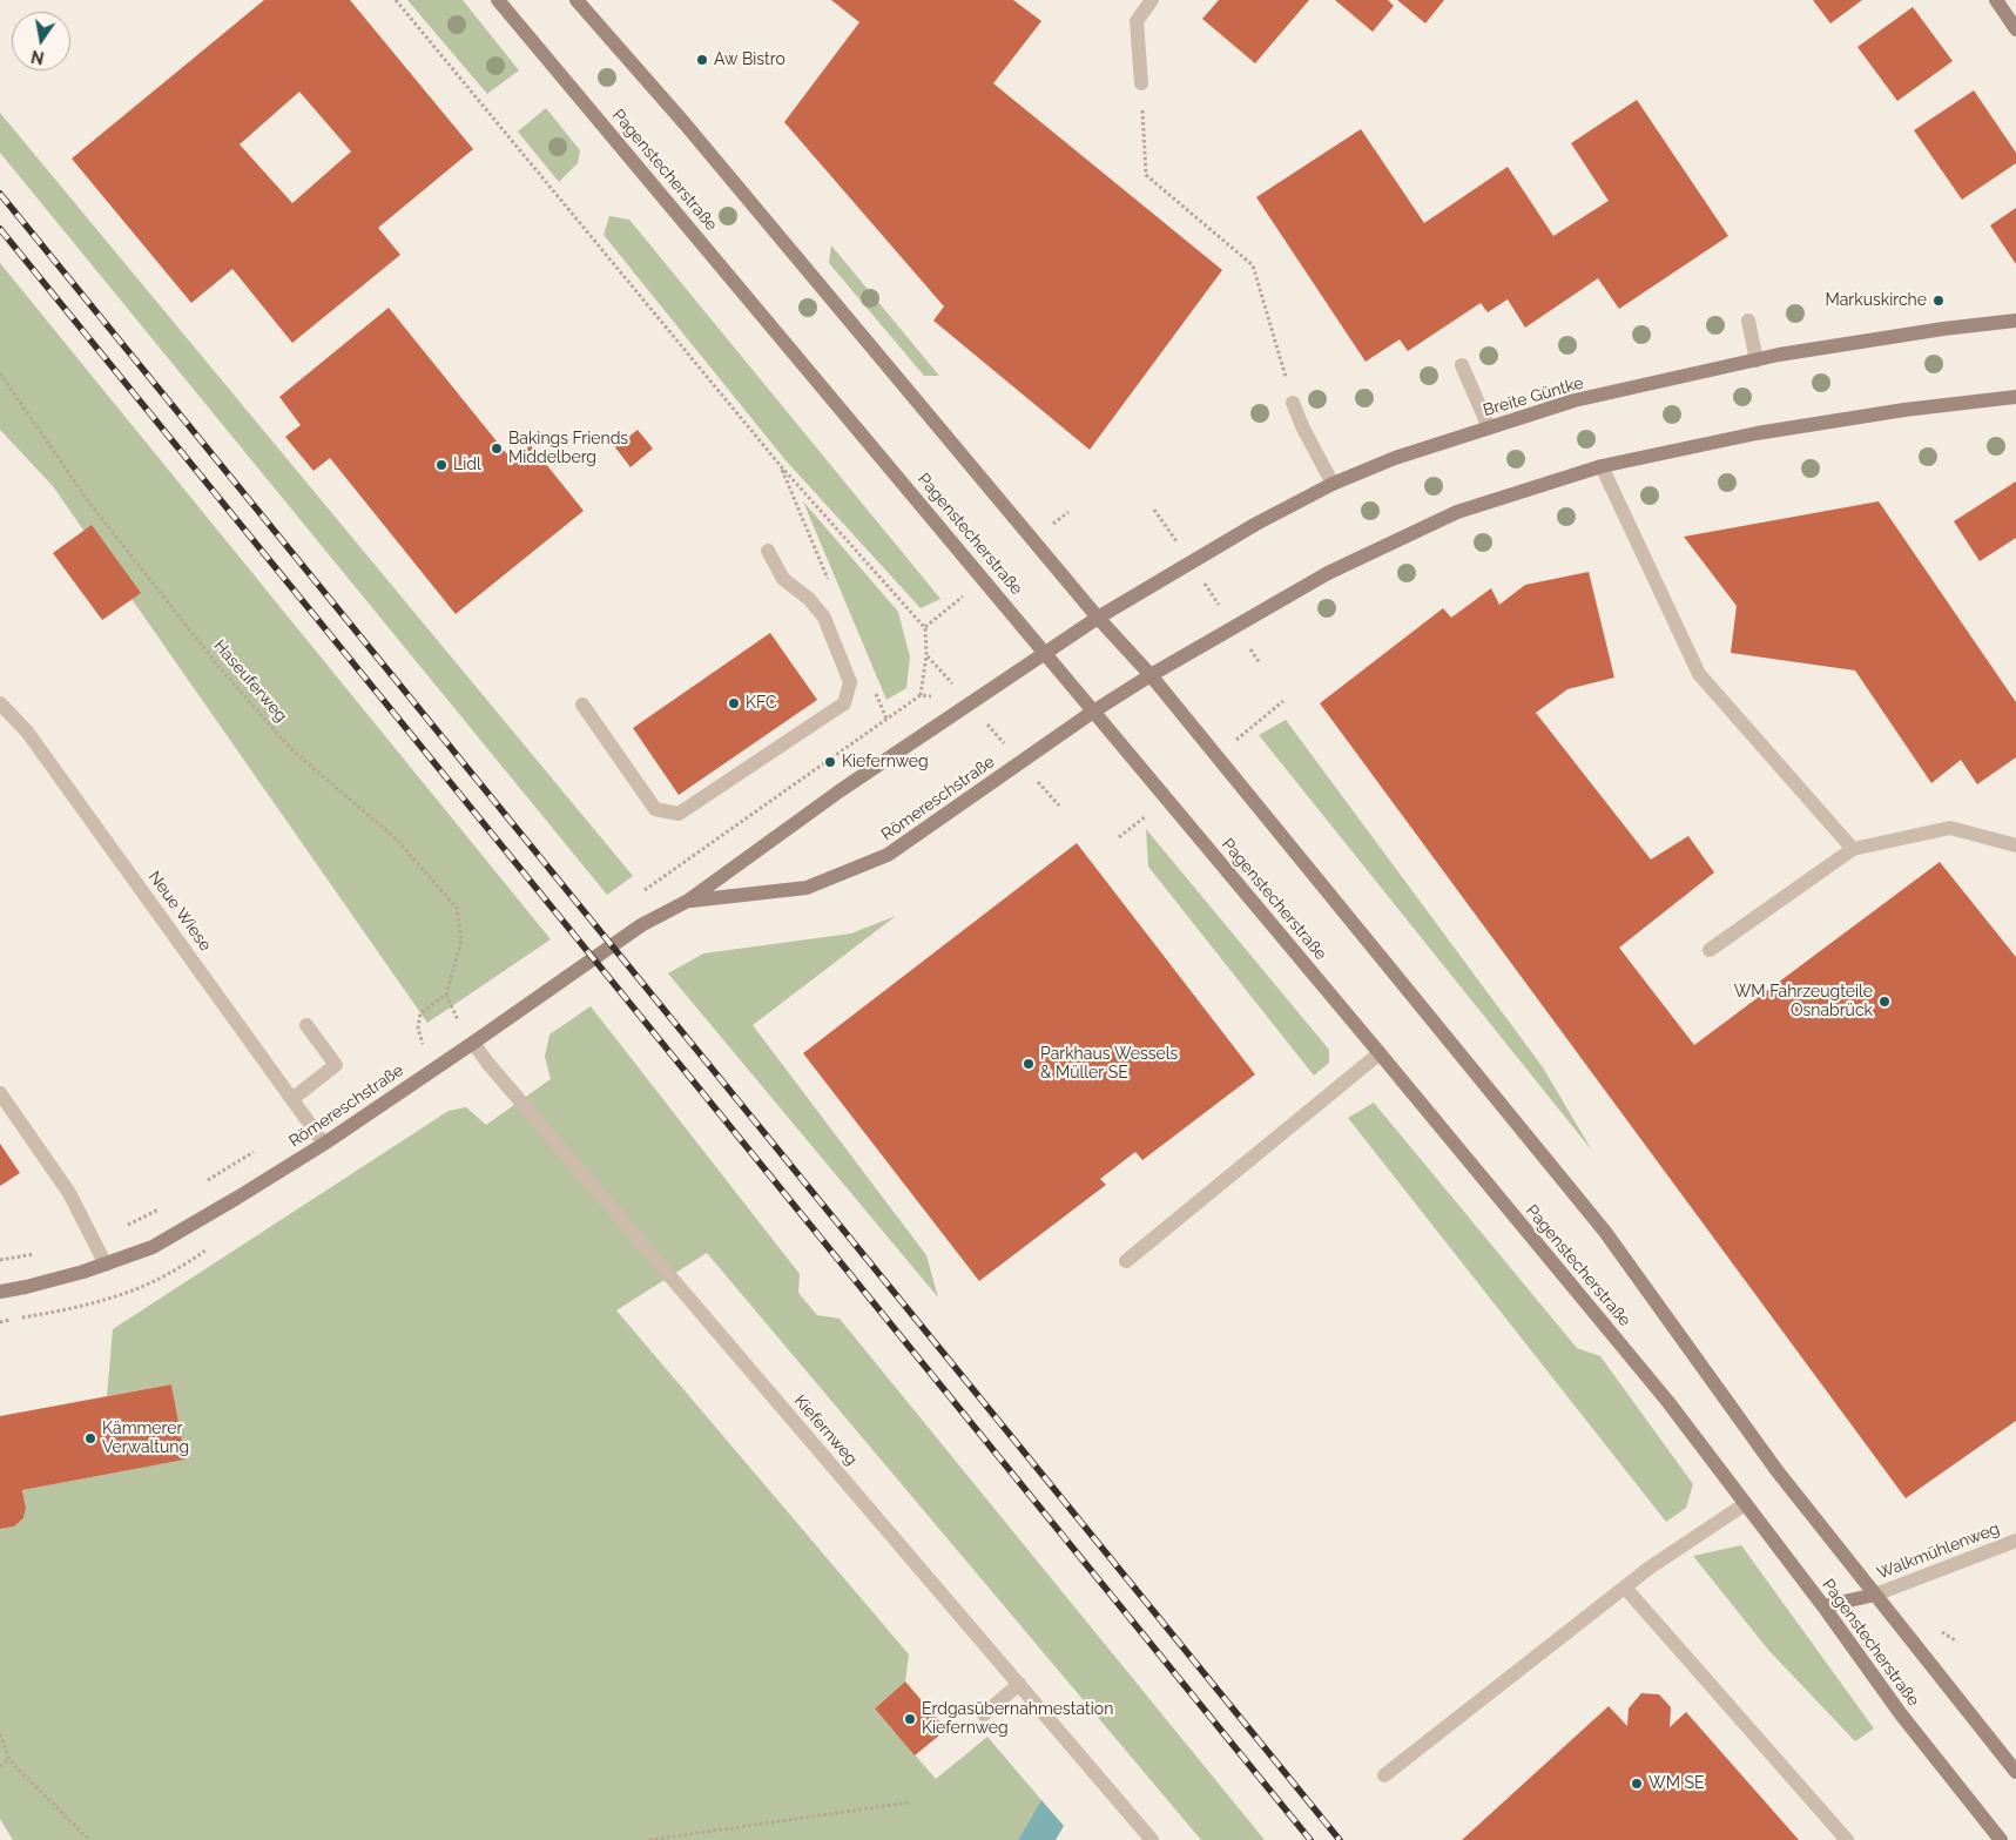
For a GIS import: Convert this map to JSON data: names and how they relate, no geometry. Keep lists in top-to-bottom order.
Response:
{
  "streets": {
    "main road": ["Pagenstecherstraße", "Breite Güntke", "Römereschstraße"],
    "street": ["Neue Wiese", "Kiefernweg", "Walkmühlenweg"],
    "path": ["Haseuferweg"]
  },
  "crossings": [
    ["Pagenstecherstraße", "Breite Güntke"],
    ["Pagenstecherstraße", "Römereschstraße"],
    ["Pagenstecherstraße", "Walkmühlenweg"],
    ["Breite Güntke", "Römereschstraße"],
    ["Römereschstraße", "Neue Wiese"],
    ["Römereschstraße", "Kiefernweg"]
  ],
  "places": [
    "Aw Bistro",
    "Markuskirche",
    "Bakings Friends Middelberg",
    "Lidl",
    "KFC",
    "Kiefernweg",
    "WM Fahrzeugteile Osnabrück",
    "Parkhaus Wessels & Müller SE",
    "Kämmerer Verwaltung",
    "Erdgasübernahmestation Kiefernweg",
    "WM SE"
  ],
  "north": "bottom"
}
